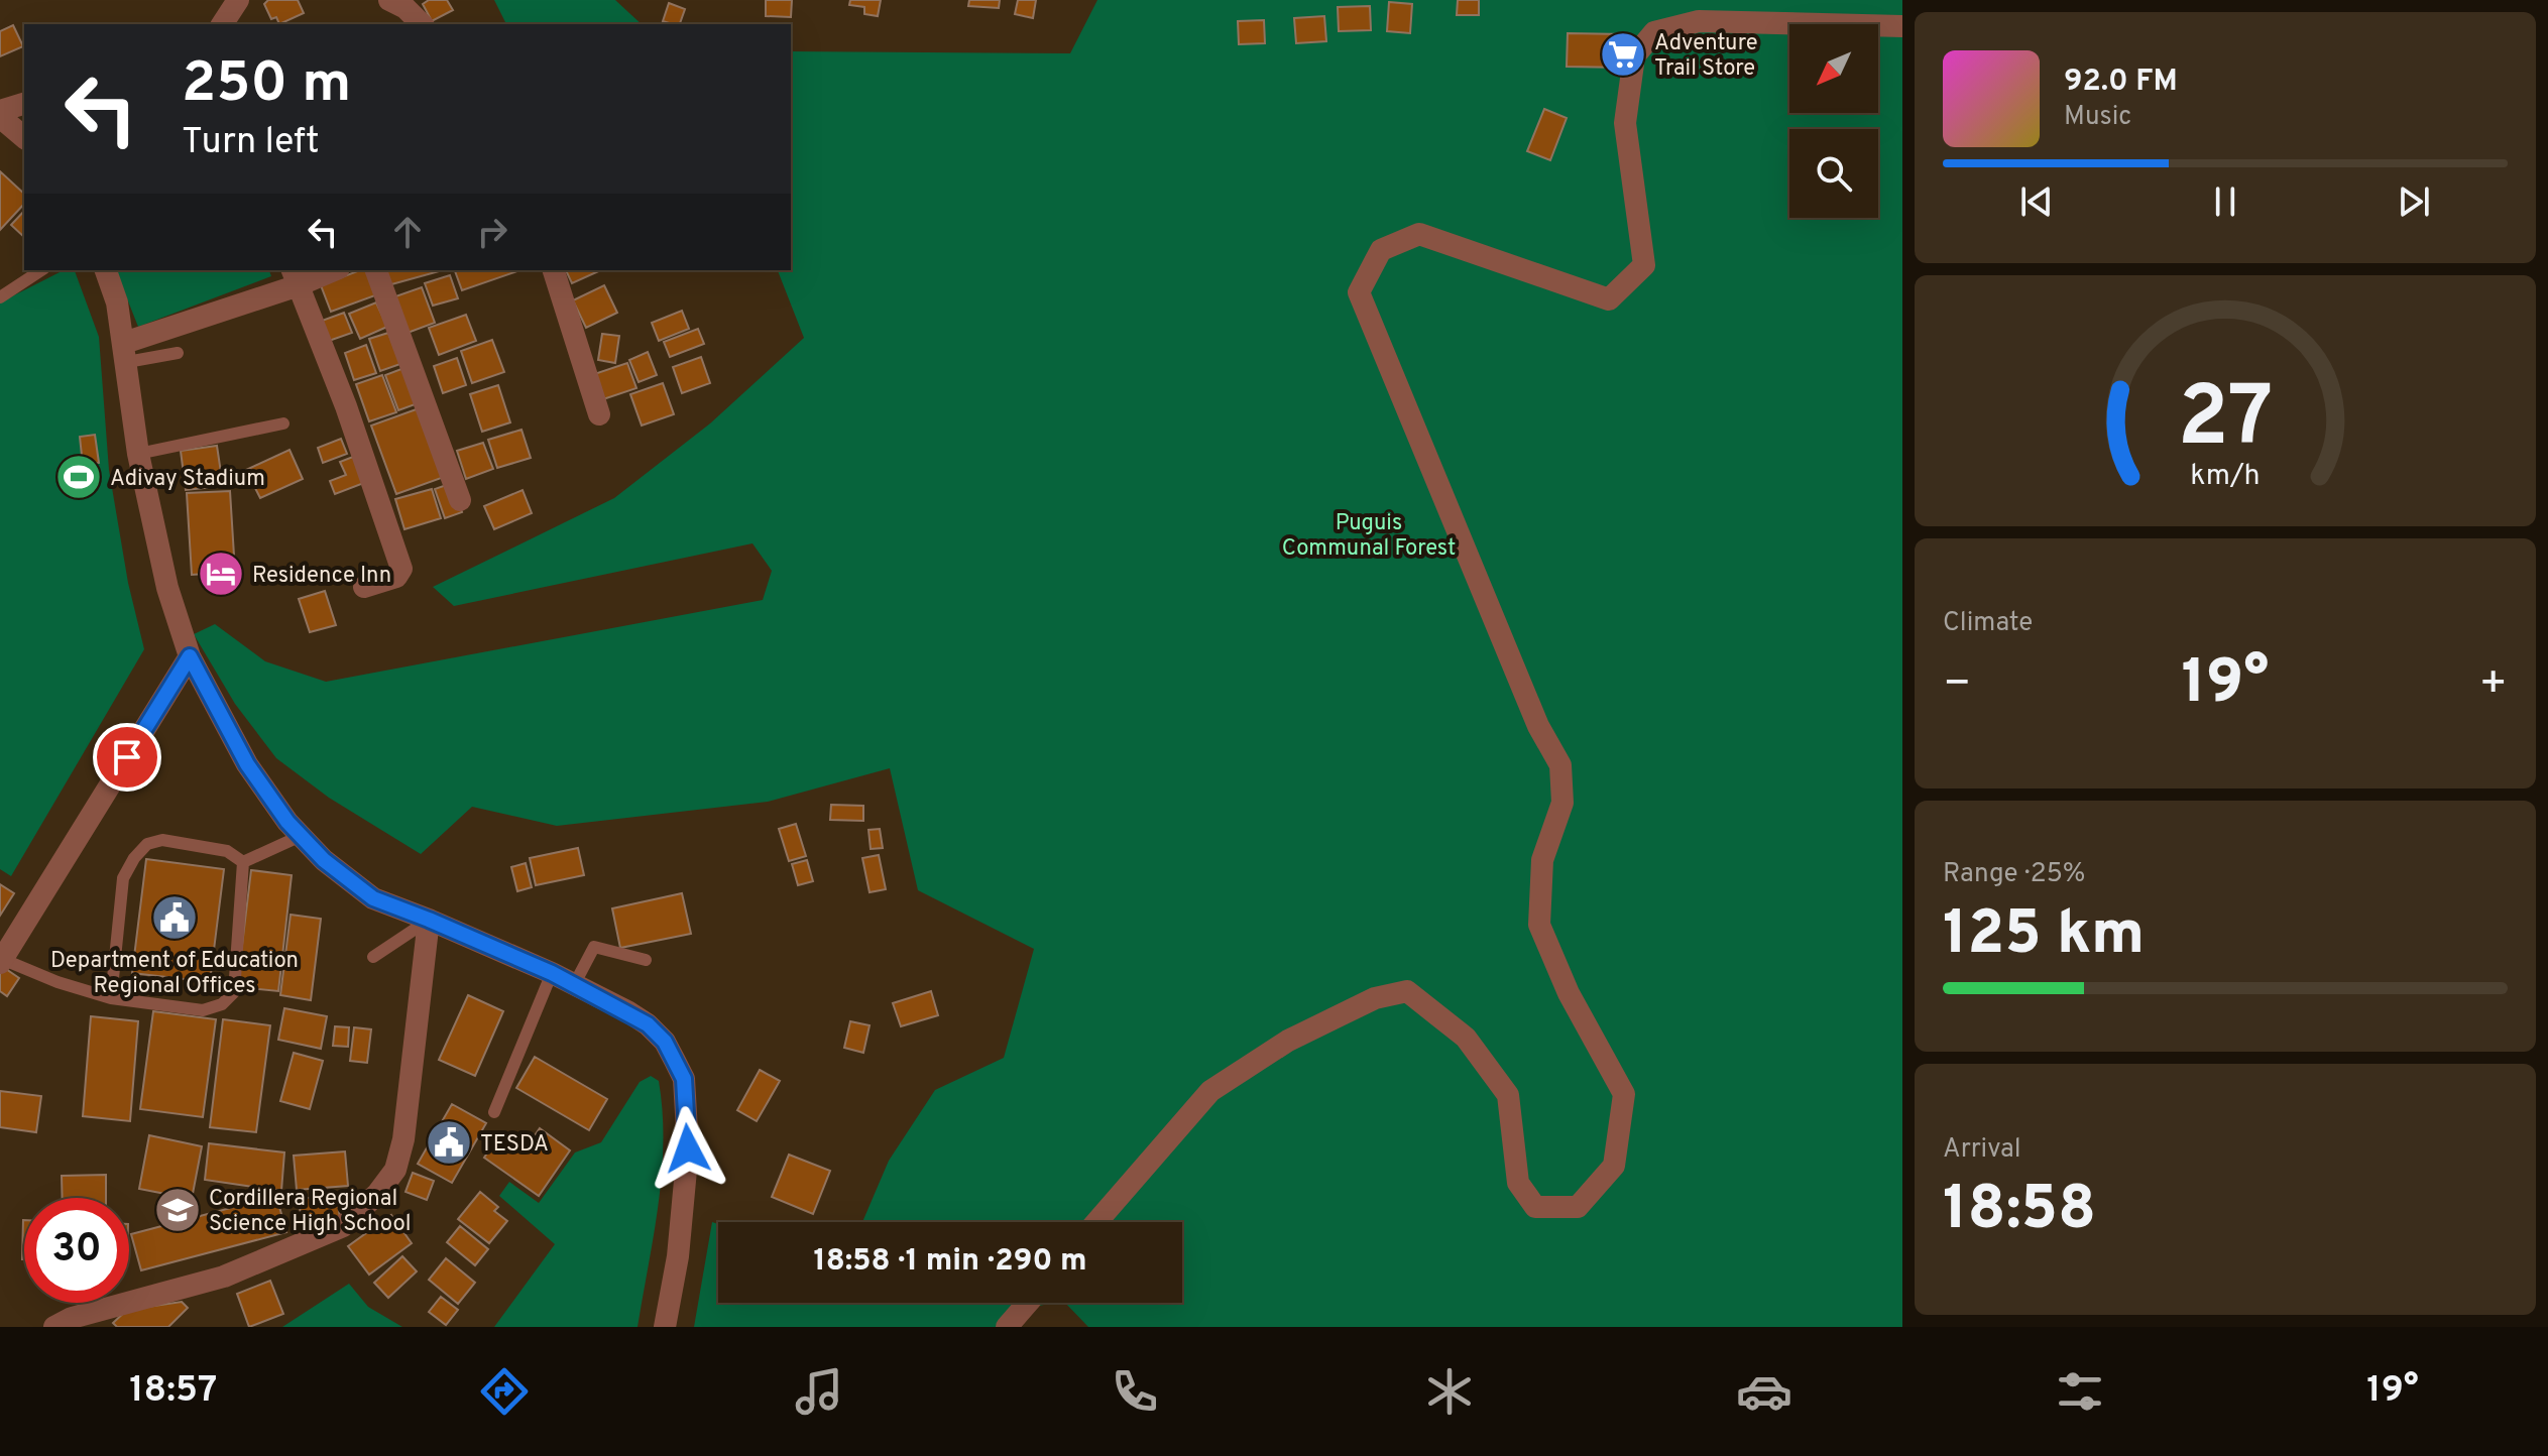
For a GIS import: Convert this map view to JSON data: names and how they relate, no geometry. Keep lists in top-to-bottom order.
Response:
{
  "parks": ["Puguis Communal Forest"],
  "places": {
    "supermarket": ["Adventure Trail Store"],
    "sports": ["Adivay Stadium"],
    "hotel": ["Residence Inn"],
    "public building": ["Department of Education Regional Offices", "TESDA"],
    "school or university": ["Cordillera Regional Science High School"]
  },
  "north": "bottom left",
  "page": {
    "turn": ["250 m", "Turn left"],
    "song": ["92.0 FM", "Music"],
    "tile": [
      "Climate",
      ["Range · 25%", "125 km"],
      ["Arrival", "18:58"]
    ],
    "heat": ["−", "19°", "+"],
    "limit": "30",
    "trip": "18:58 · 1 min · 290 m",
    "tabs": ["18:57", "19°"],
    "gauge": ["27", "km/h"]
  }
}
